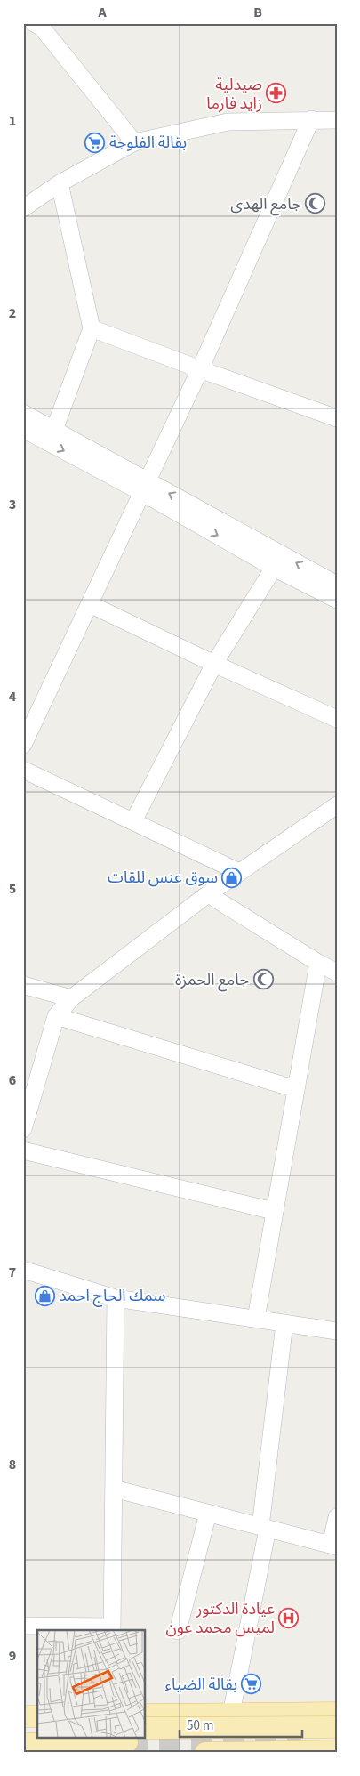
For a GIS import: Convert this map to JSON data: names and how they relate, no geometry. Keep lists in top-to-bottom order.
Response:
{
  "places": {
    "pharmacy": ["صيدلية زايد فارما"],
    "supermarket": ["بقالة الفلوجة", "بقالة الضياء"],
    "mosque": ["جامع الهدى", "جامع الحمزة"],
    "shop": ["سوق عنس للقات", "سمك الحاج احمد"],
    "hospital": ["عيادة الدكتور لميس محمد عون"]
  },
  "scale_bar": "50 m",
  "grid": {
    "columns": ["A", "B"],
    "rows": [
      "1",
      "2",
      "3",
      "4",
      "5",
      "6",
      "7",
      "8",
      "9"
    ]
  }
}
